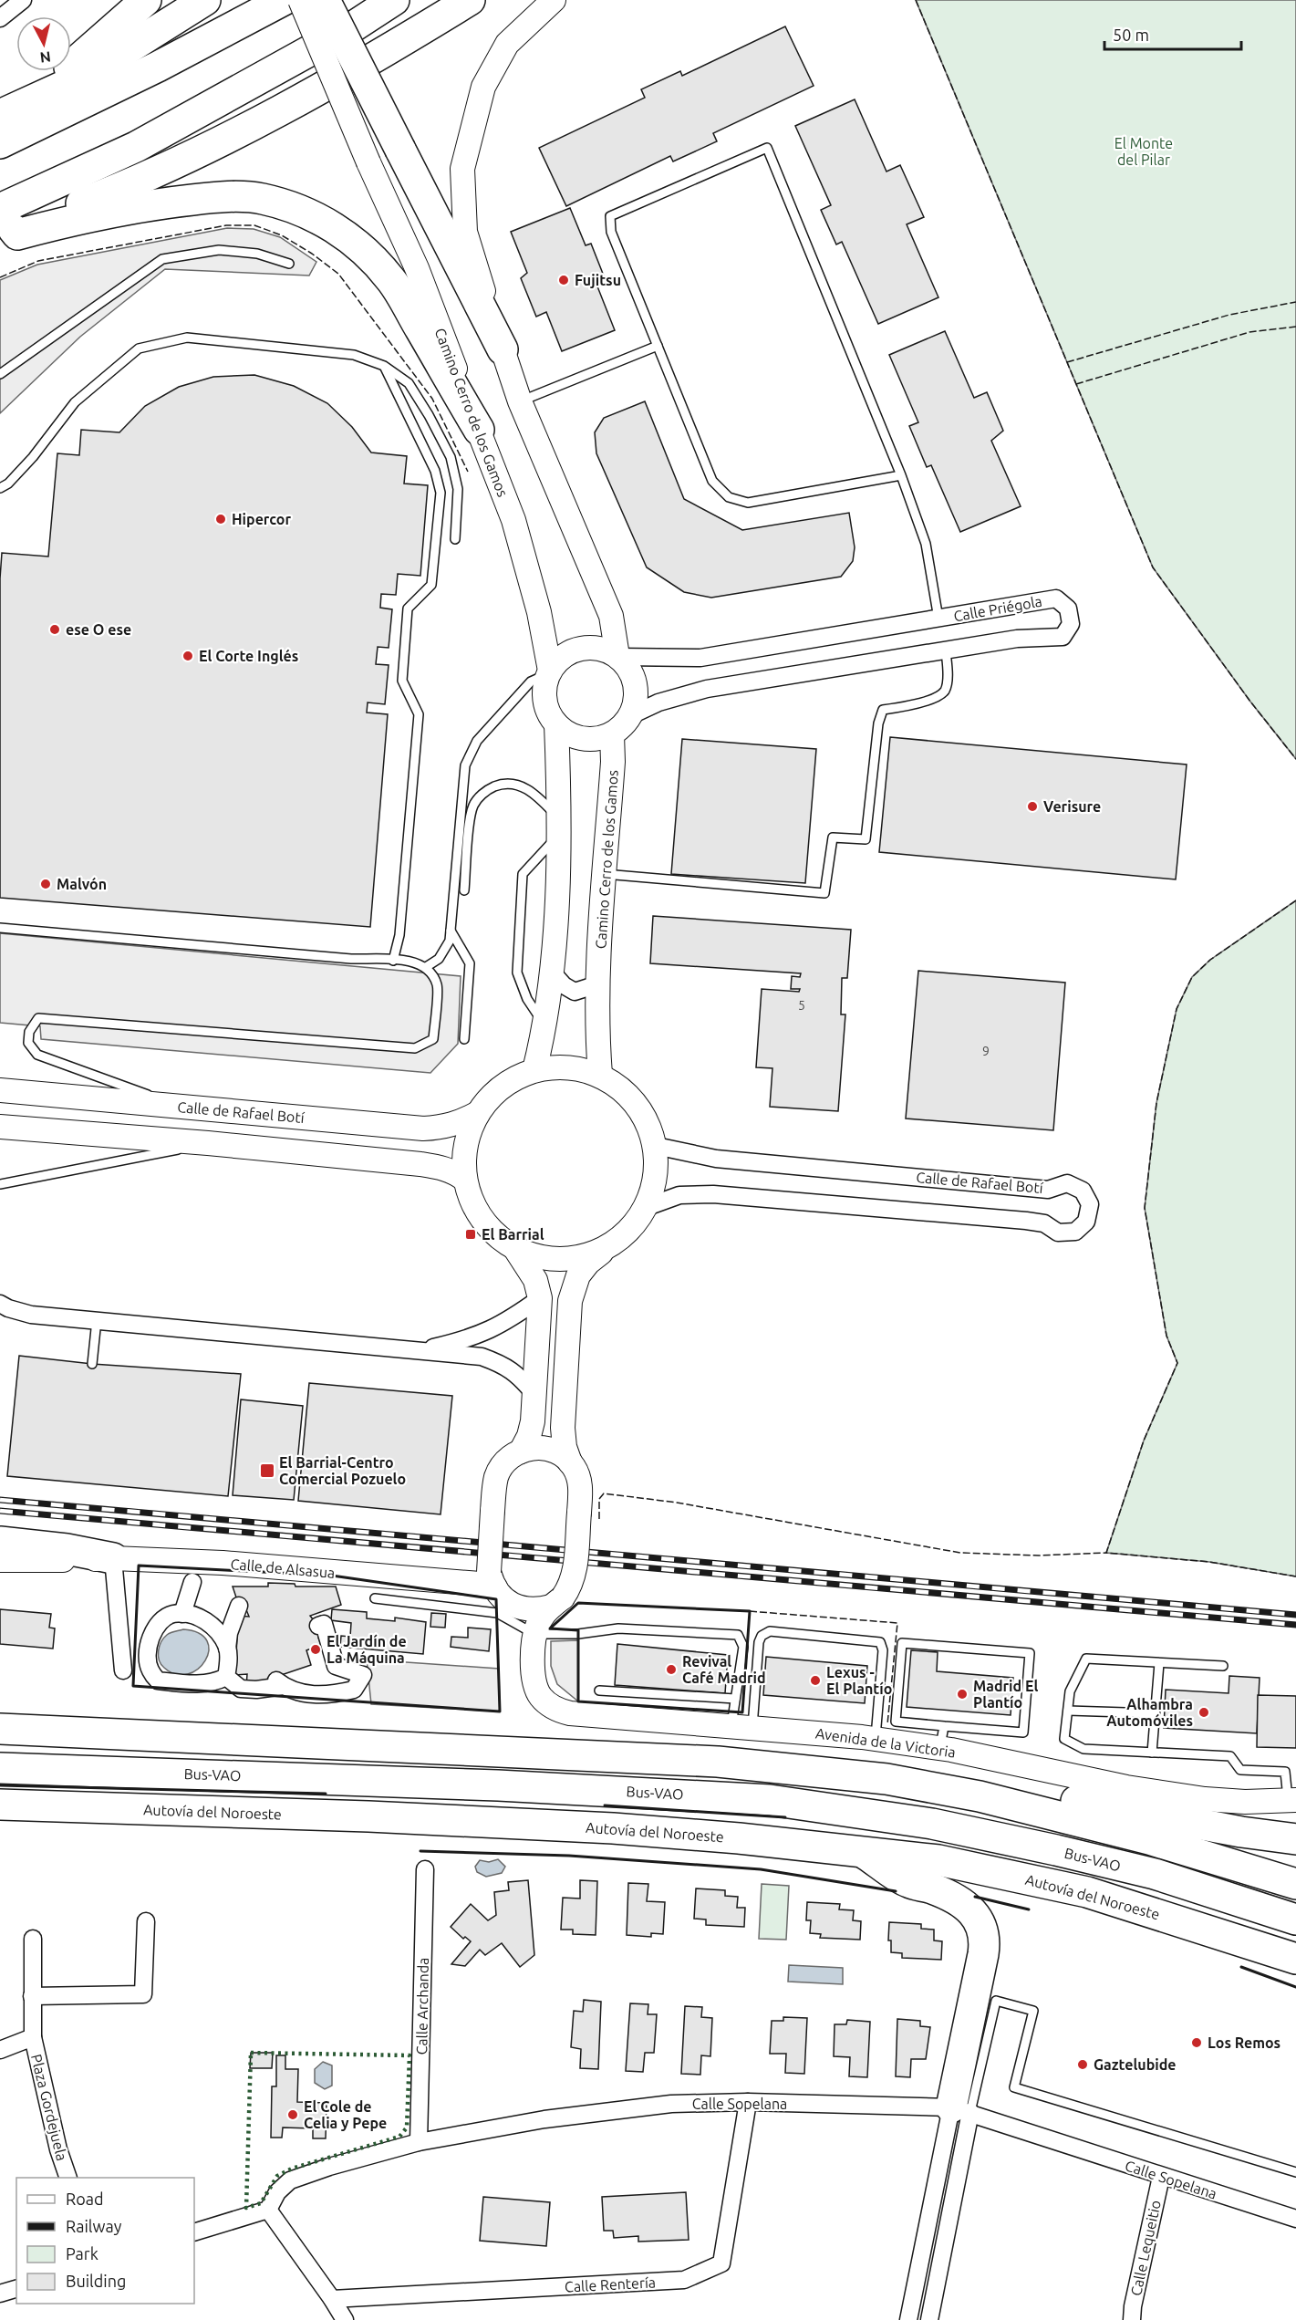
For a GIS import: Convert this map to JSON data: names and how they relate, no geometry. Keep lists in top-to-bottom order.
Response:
{
  "streets": {
    "highway": ["Bus-VAO", "Autovía del Noroeste"],
    "street": [
      "Camino Cerro de los Gamos",
      "Calle Priégola",
      "Calle de Rafael Botí",
      "Calle de Alsasua",
      "Avenida de la Victoria",
      "Calle Archanda",
      "Calle Sopelana",
      "Plaza Gordejuela",
      "Calle Lequeitio",
      "Calle Rentería"
    ]
  },
  "crossings": [
    ["Camino Cerro de los Gamos", "Calle Priégola"],
    ["Camino Cerro de los Gamos", "Calle de Rafael Botí"],
    ["Calle Archanda", "Calle Sopelana"],
    ["Calle Sopelana", "Calle Lequeitio"],
    ["Calle Sopelana", "Calle Rentería"]
  ],
  "parks": ["El Monte del Pilar"],
  "places": {
    "other": [
      "Fujitsu",
      "Hipercor",
      "ese O ese",
      "El Corte Inglés",
      "Verisure",
      "Malvón",
      "El Jardín de La Máquina",
      "Revival Café Madrid",
      "Lexus - El Plantío",
      "Madrid El Plantío",
      "Alhambra Automóviles",
      "Los Remos",
      "Gaztelubide",
      "El Cole de Celia y Pepe"
    ],
    "transit": ["El Barrial", "El Barrial-Centro Comercial Pozuelo"]
  },
  "house_numbers": ["5", "9"],
  "legend": [
    "Road",
    "Railway",
    "Park",
    "Building"
  ],
  "scale_bar": "50 m",
  "north": "bottom"
}
